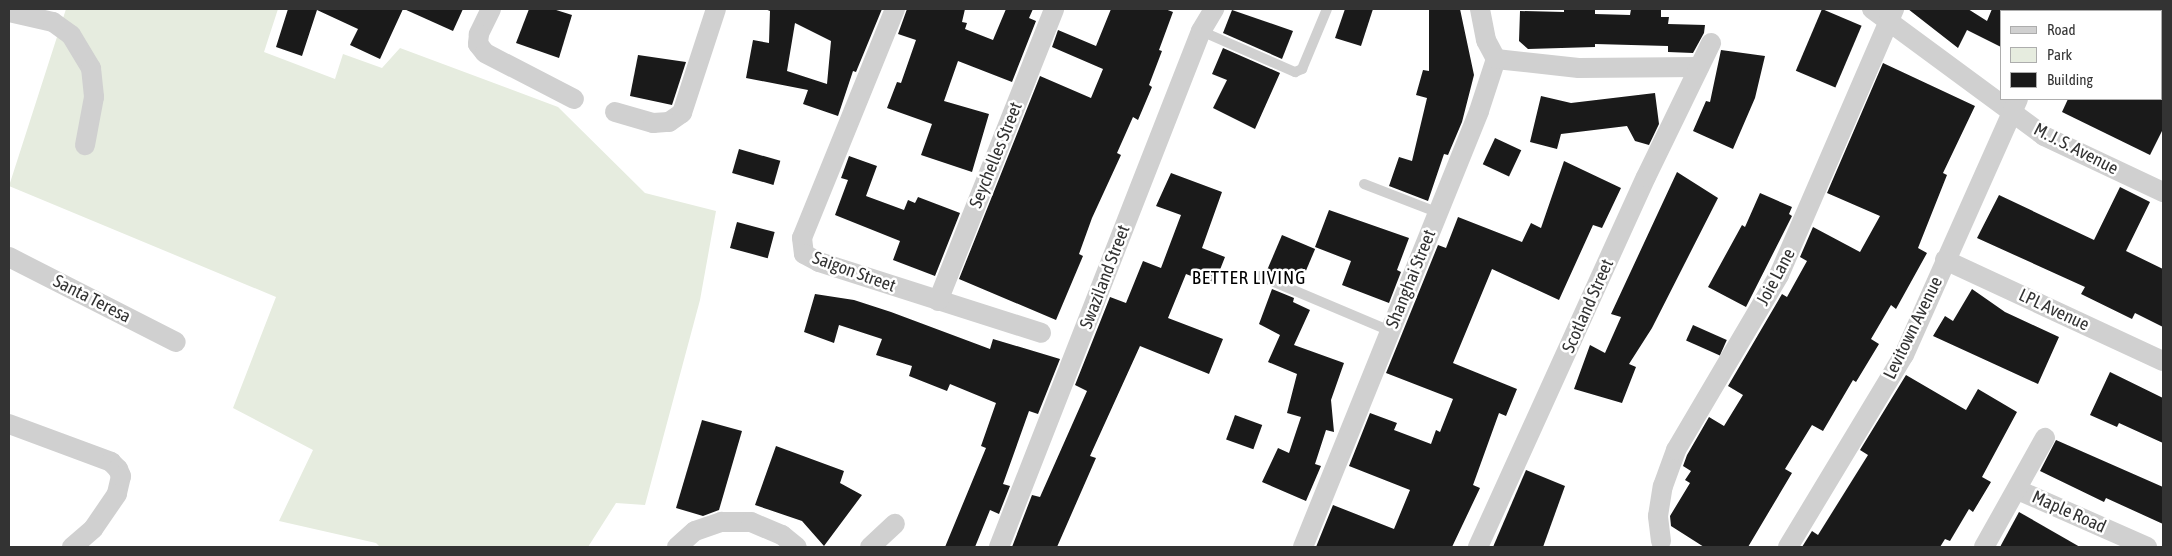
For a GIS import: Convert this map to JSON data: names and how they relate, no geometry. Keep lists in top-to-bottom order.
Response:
{
  "streets": {
    "street": [
      "M. J. S. Avenue",
      "Seychelles Street",
      "Saigon Street",
      "Swaziland Street",
      "Joie Lane",
      "Shanghai Street",
      "Santa Teresa",
      "Scotland Street",
      "LPL Avenue",
      "Levitown Avenue",
      "Maple Road"
    ]
  },
  "crossings": [
    ["M. J. S. Avenue", "Joie Lane"],
    ["M. J. S. Avenue", "Levitown Avenue"],
    ["Seychelles Street", "Saigon Street"],
    ["LPL Avenue", "Levitown Avenue"]
  ],
  "districts": ["BETTER LIVING"],
  "legend": ["Road", "Park", "Building"]
}
